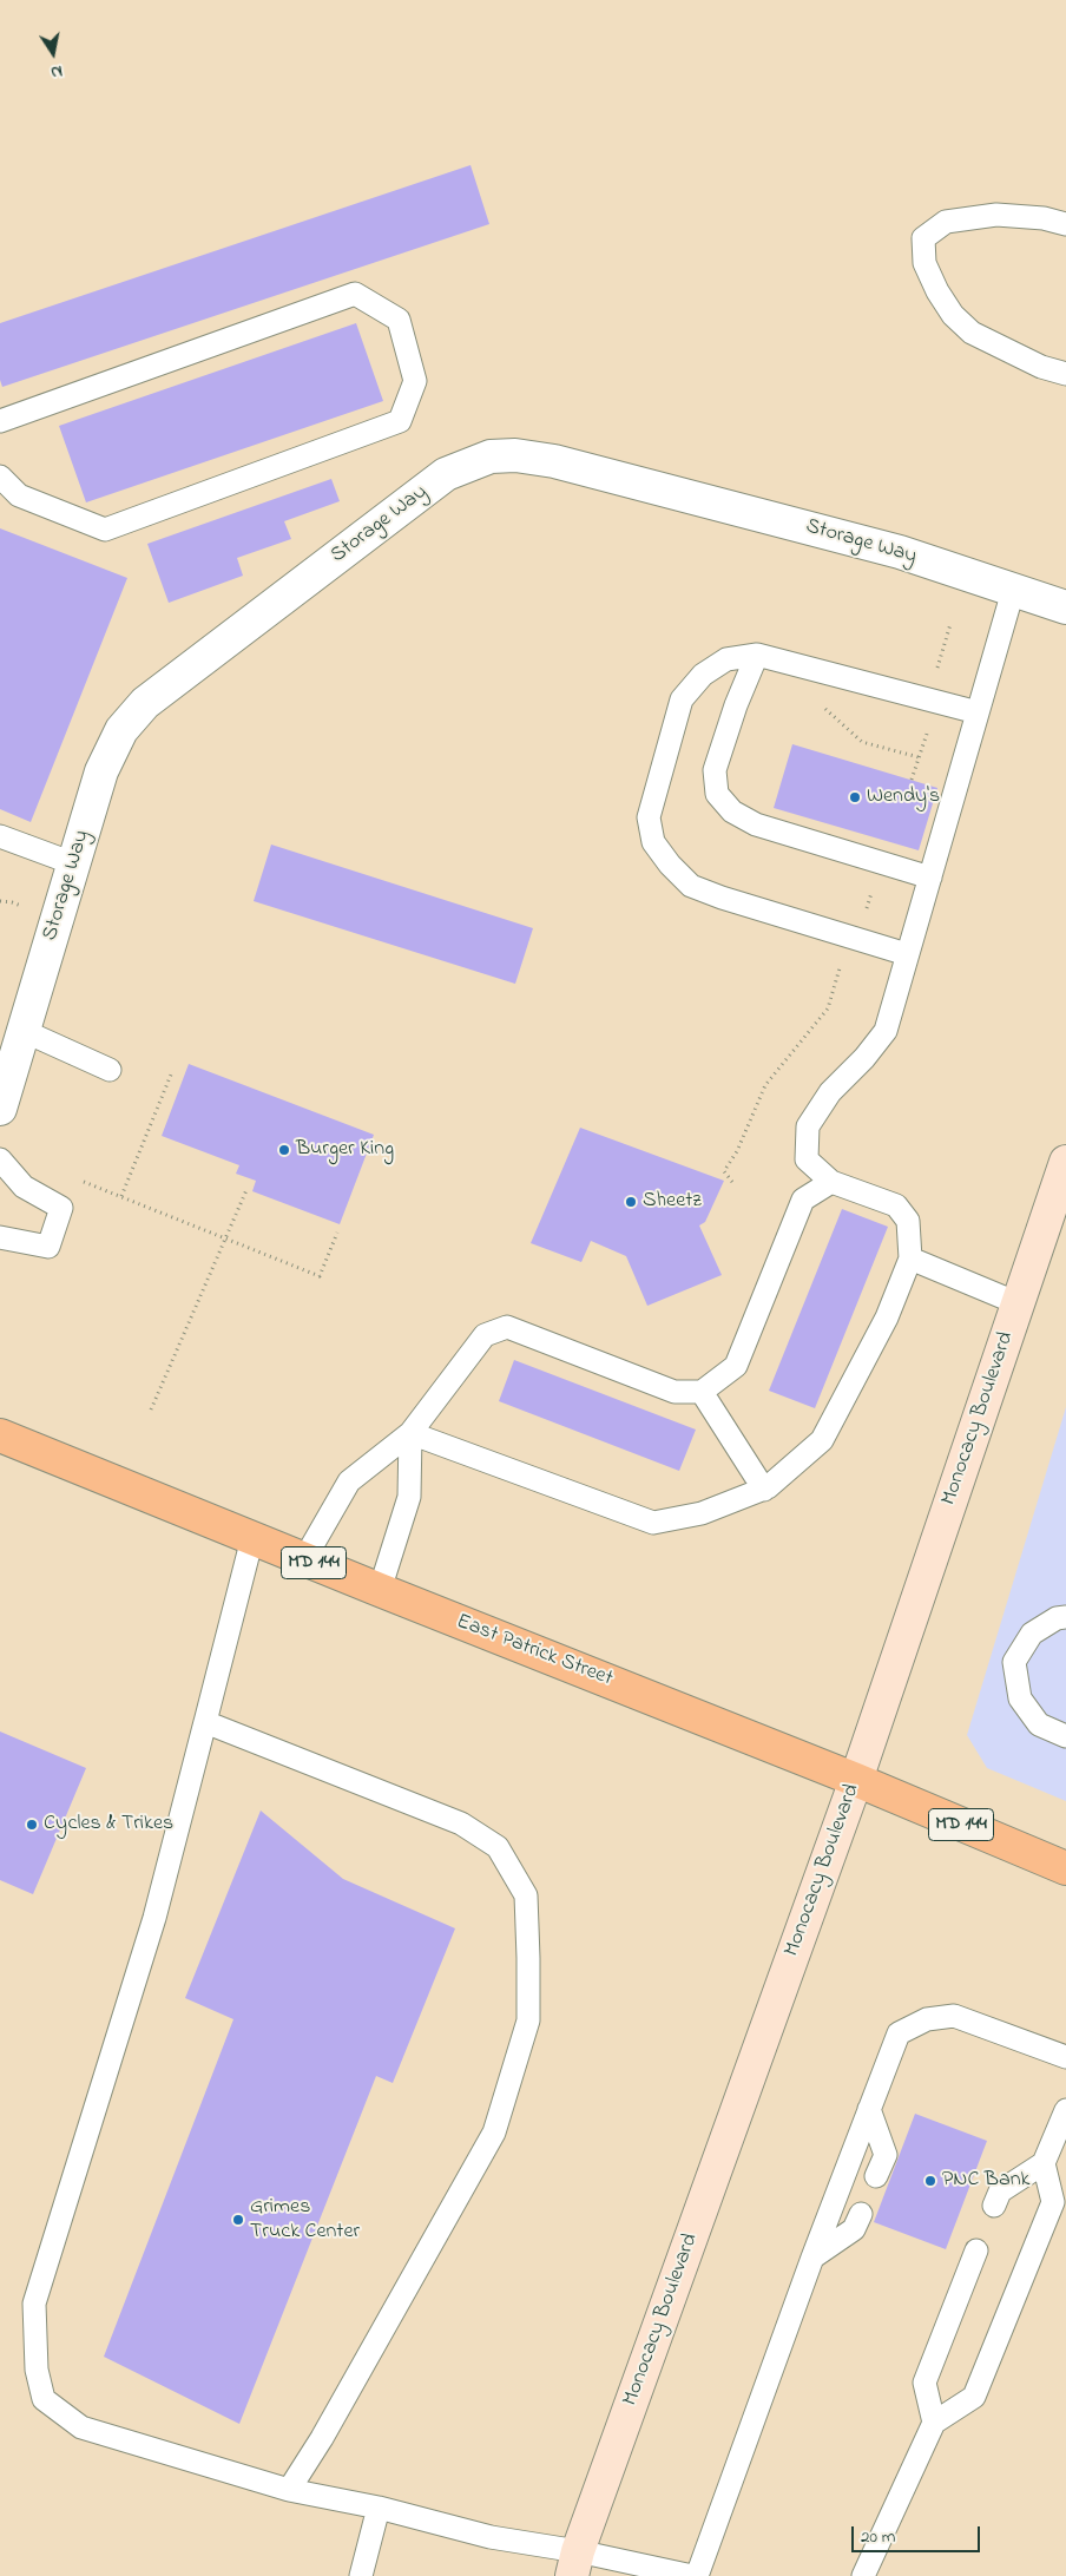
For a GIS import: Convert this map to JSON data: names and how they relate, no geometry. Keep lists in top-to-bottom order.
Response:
{
  "streets": {
    "main road": ["Monocacy Boulevard", "MD 144", "East Patrick Street"],
    "street": ["Storage Way"]
  },
  "crossings": [
    ["Monocacy Boulevard", "East Patrick Street"]
  ],
  "places": [
    "Wendy's",
    "Burger King",
    "Sheetz",
    "Cycles & Trikes",
    "PNC Bank",
    "Grimes Truck Center"
  ],
  "scale_bar": "20 m",
  "north": "bottom"
}
